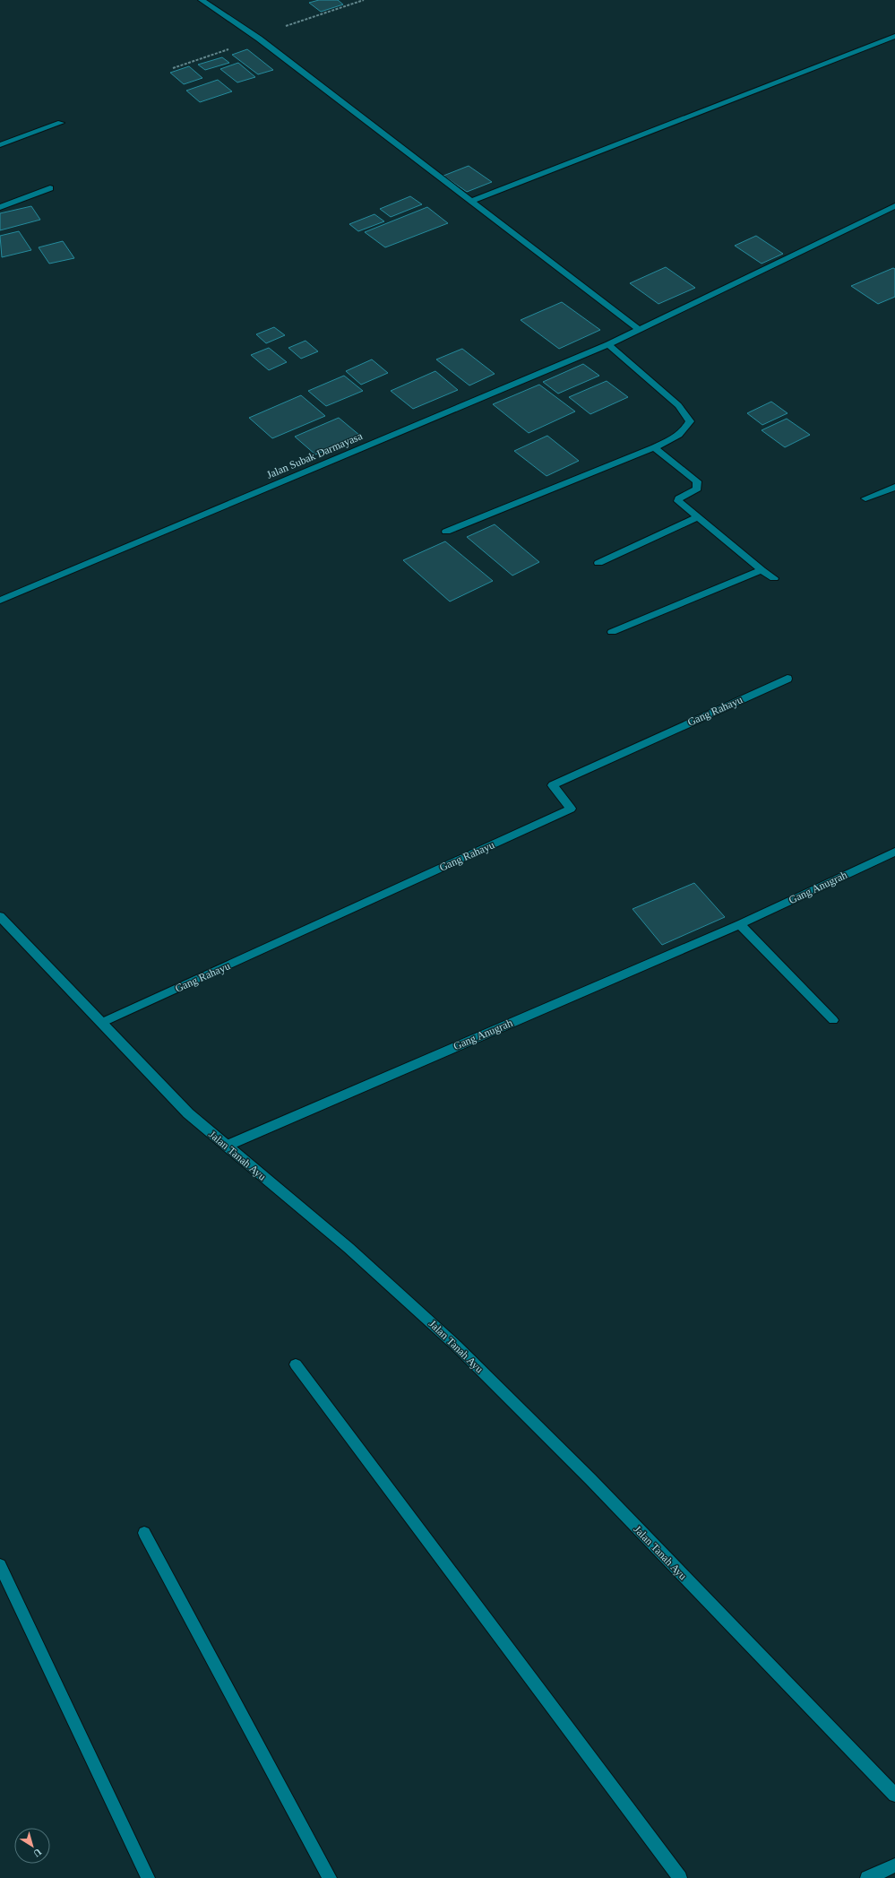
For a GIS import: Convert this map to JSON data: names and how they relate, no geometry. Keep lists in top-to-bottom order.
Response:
{
  "streets": {
    "street": [
      "Jalan Subak Darmayasa",
      "Gang Rahayu",
      "Gang Anugrah",
      "Jalan Tanah Ayu"
    ]
  },
  "crossings": [
    ["Gang Rahayu", "Jalan Tanah Ayu"],
    ["Gang Anugrah", "Jalan Tanah Ayu"]
  ],
  "north": "bottom right"
}
